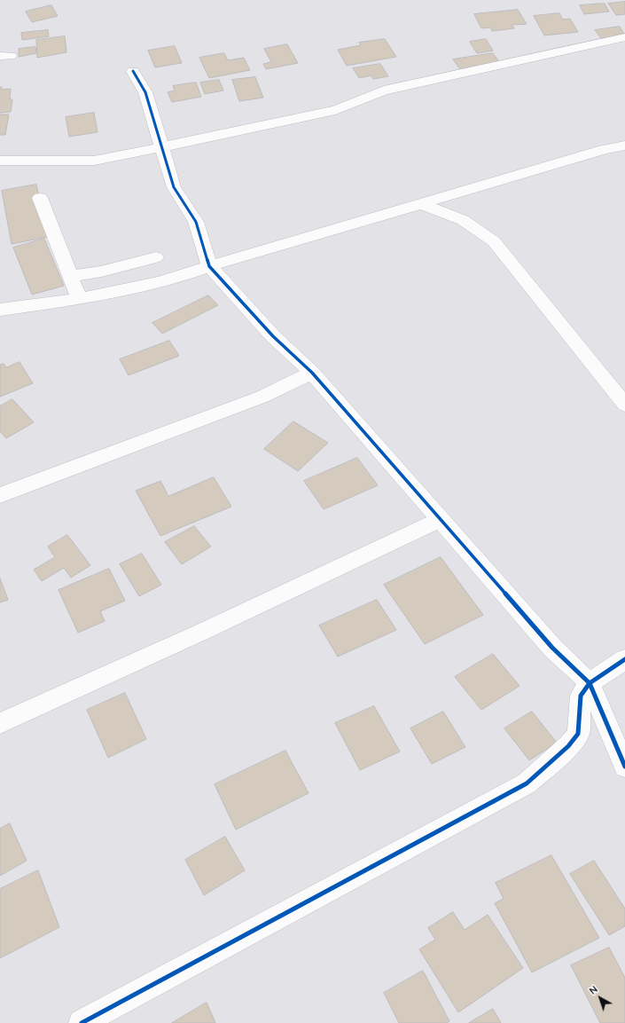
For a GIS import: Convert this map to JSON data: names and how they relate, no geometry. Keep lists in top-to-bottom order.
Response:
{
  "north": "top left"
}
